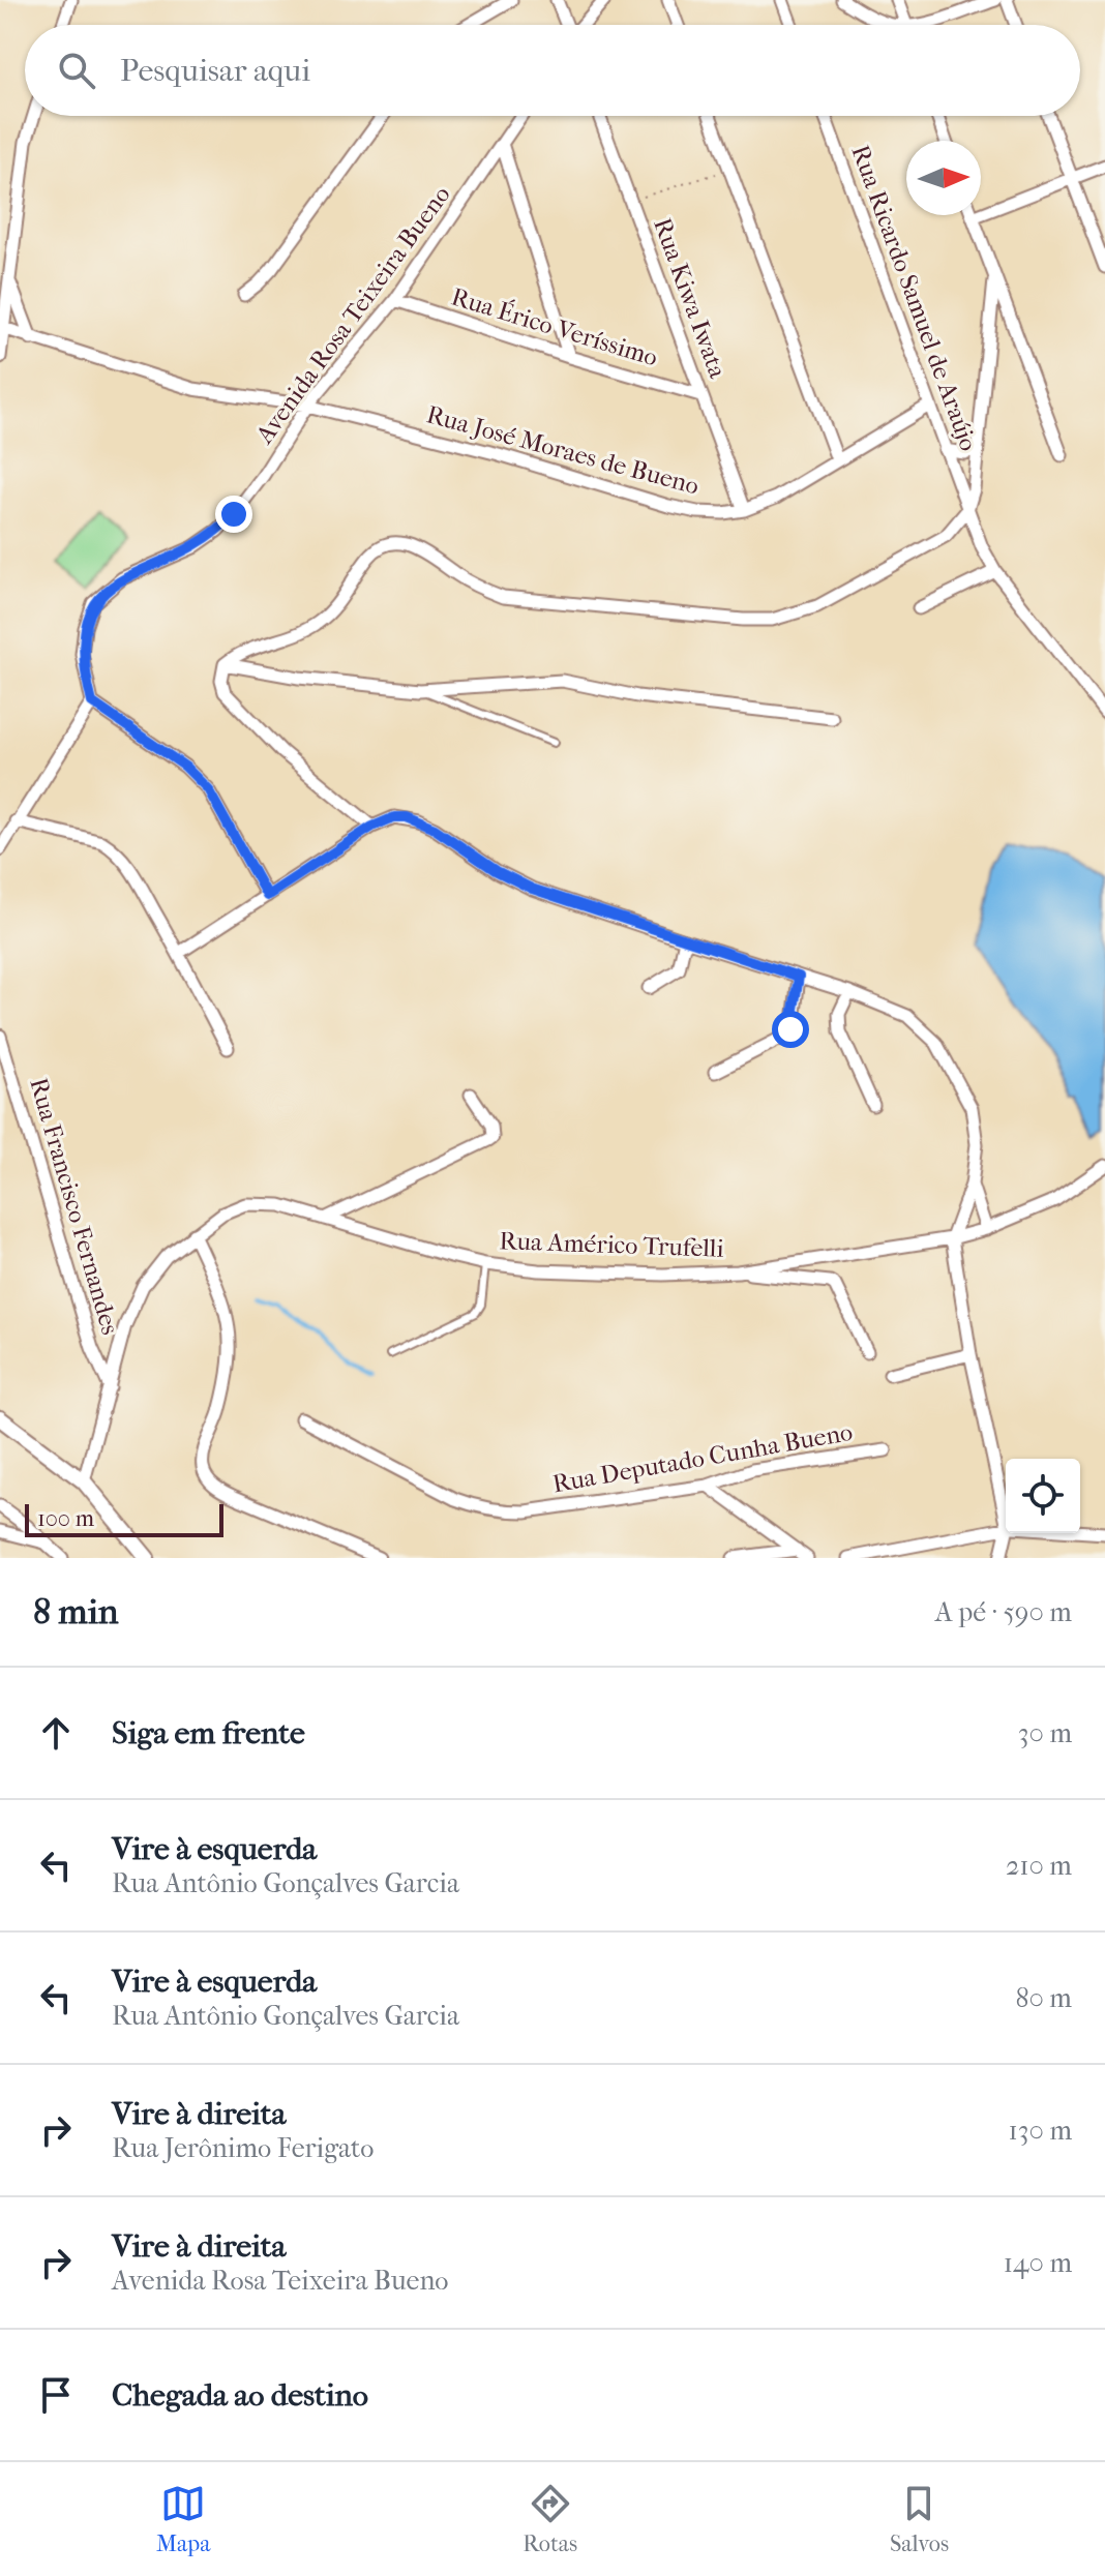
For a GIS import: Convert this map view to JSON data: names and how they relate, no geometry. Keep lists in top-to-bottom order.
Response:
{
  "streets": {
    "street": [
      "Rua Kiwa Iwata",
      "Rua Ricardo Samuel de Araújo",
      "Avenida Rosa Teixeira Bueno",
      "Rua Érico Veríssimo",
      "Rua José Moraes de Bueno",
      "Rua Francisco Fernandes",
      "Rua Américo Trufelli",
      "Rua Deputado Cunha Bueno"
    ]
  },
  "crossings": [
    ["Rua Kiwa Iwata", "Rua Érico Veríssimo"],
    ["Rua Kiwa Iwata", "Rua José Moraes de Bueno"],
    ["Rua Ricardo Samuel de Araújo", "Rua José Moraes de Bueno"],
    ["Avenida Rosa Teixeira Bueno", "Rua Érico Veríssimo"],
    ["Avenida Rosa Teixeira Bueno", "Rua José Moraes de Bueno"],
    ["Rua Francisco Fernandes", "Rua Américo Trufelli"]
  ],
  "scale_bar": "100 m",
  "north": "right",
  "page": {
    "search": "Pesquisar aqui",
    "scale": "100 m",
    "heading": ["8 min", "A pé · 590 m"],
    "list": [
      ["Siga em frente", "30 m"],
      ["Vire à esquerda", "Rua Antônio Gonçalves Garcia", "210 m"],
      ["Vire à esquerda", "Rua Antônio Gonçalves Garcia", "80 m"],
      ["Vire à direita", "Rua Jerônimo Ferigato", "130 m"],
      ["Vire à direita", "Avenida Rosa Teixeira Bueno", "140 m"],
      "Chegada ao destino"
    ],
    "nav": ["Mapa", "Rotas", "Salvos"]
  }
}
